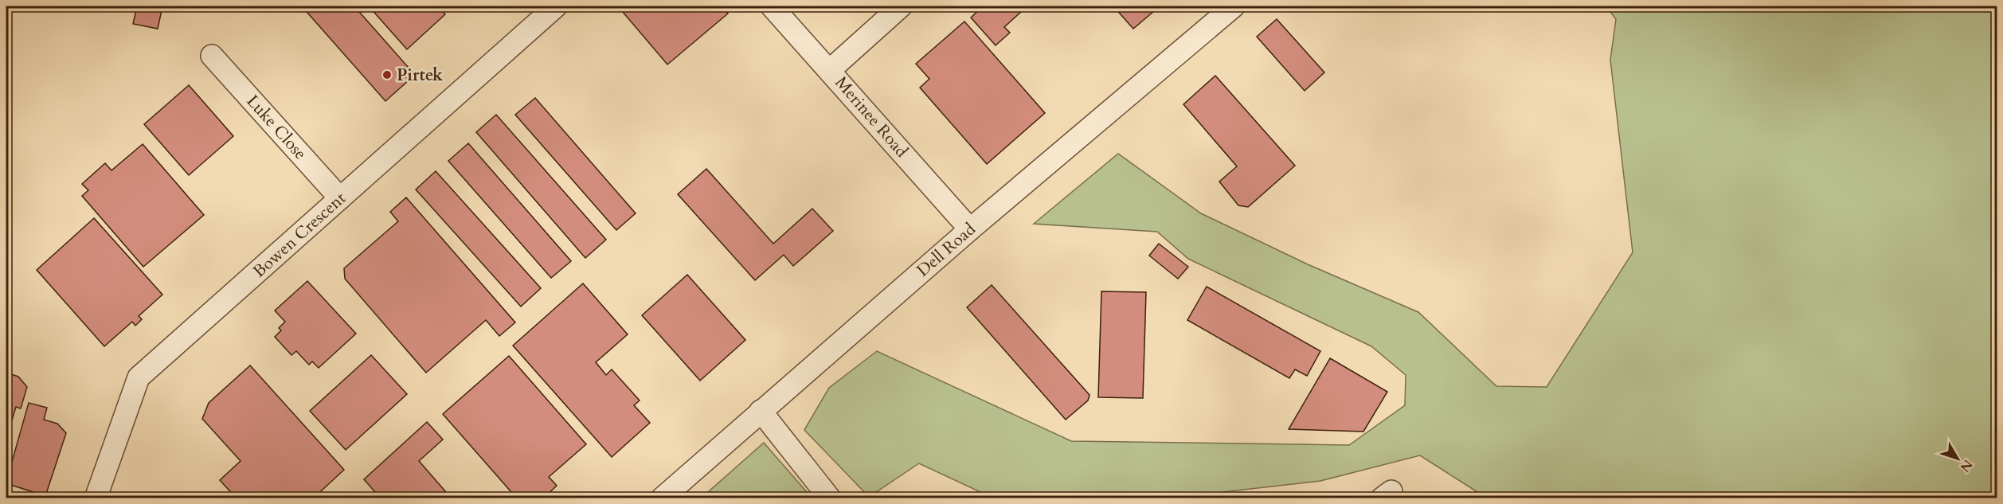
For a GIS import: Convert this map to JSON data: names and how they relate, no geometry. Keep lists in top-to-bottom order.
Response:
{
  "streets": {
    "street": [
      "Merinee Road",
      "Luke Close",
      "Bowen Crescent",
      "Dell Road"
    ]
  },
  "crossings": [
    ["Merinee Road", "Dell Road"],
    ["Luke Close", "Bowen Crescent"]
  ],
  "places": ["Pirtek"],
  "north": "bottom right"
}
